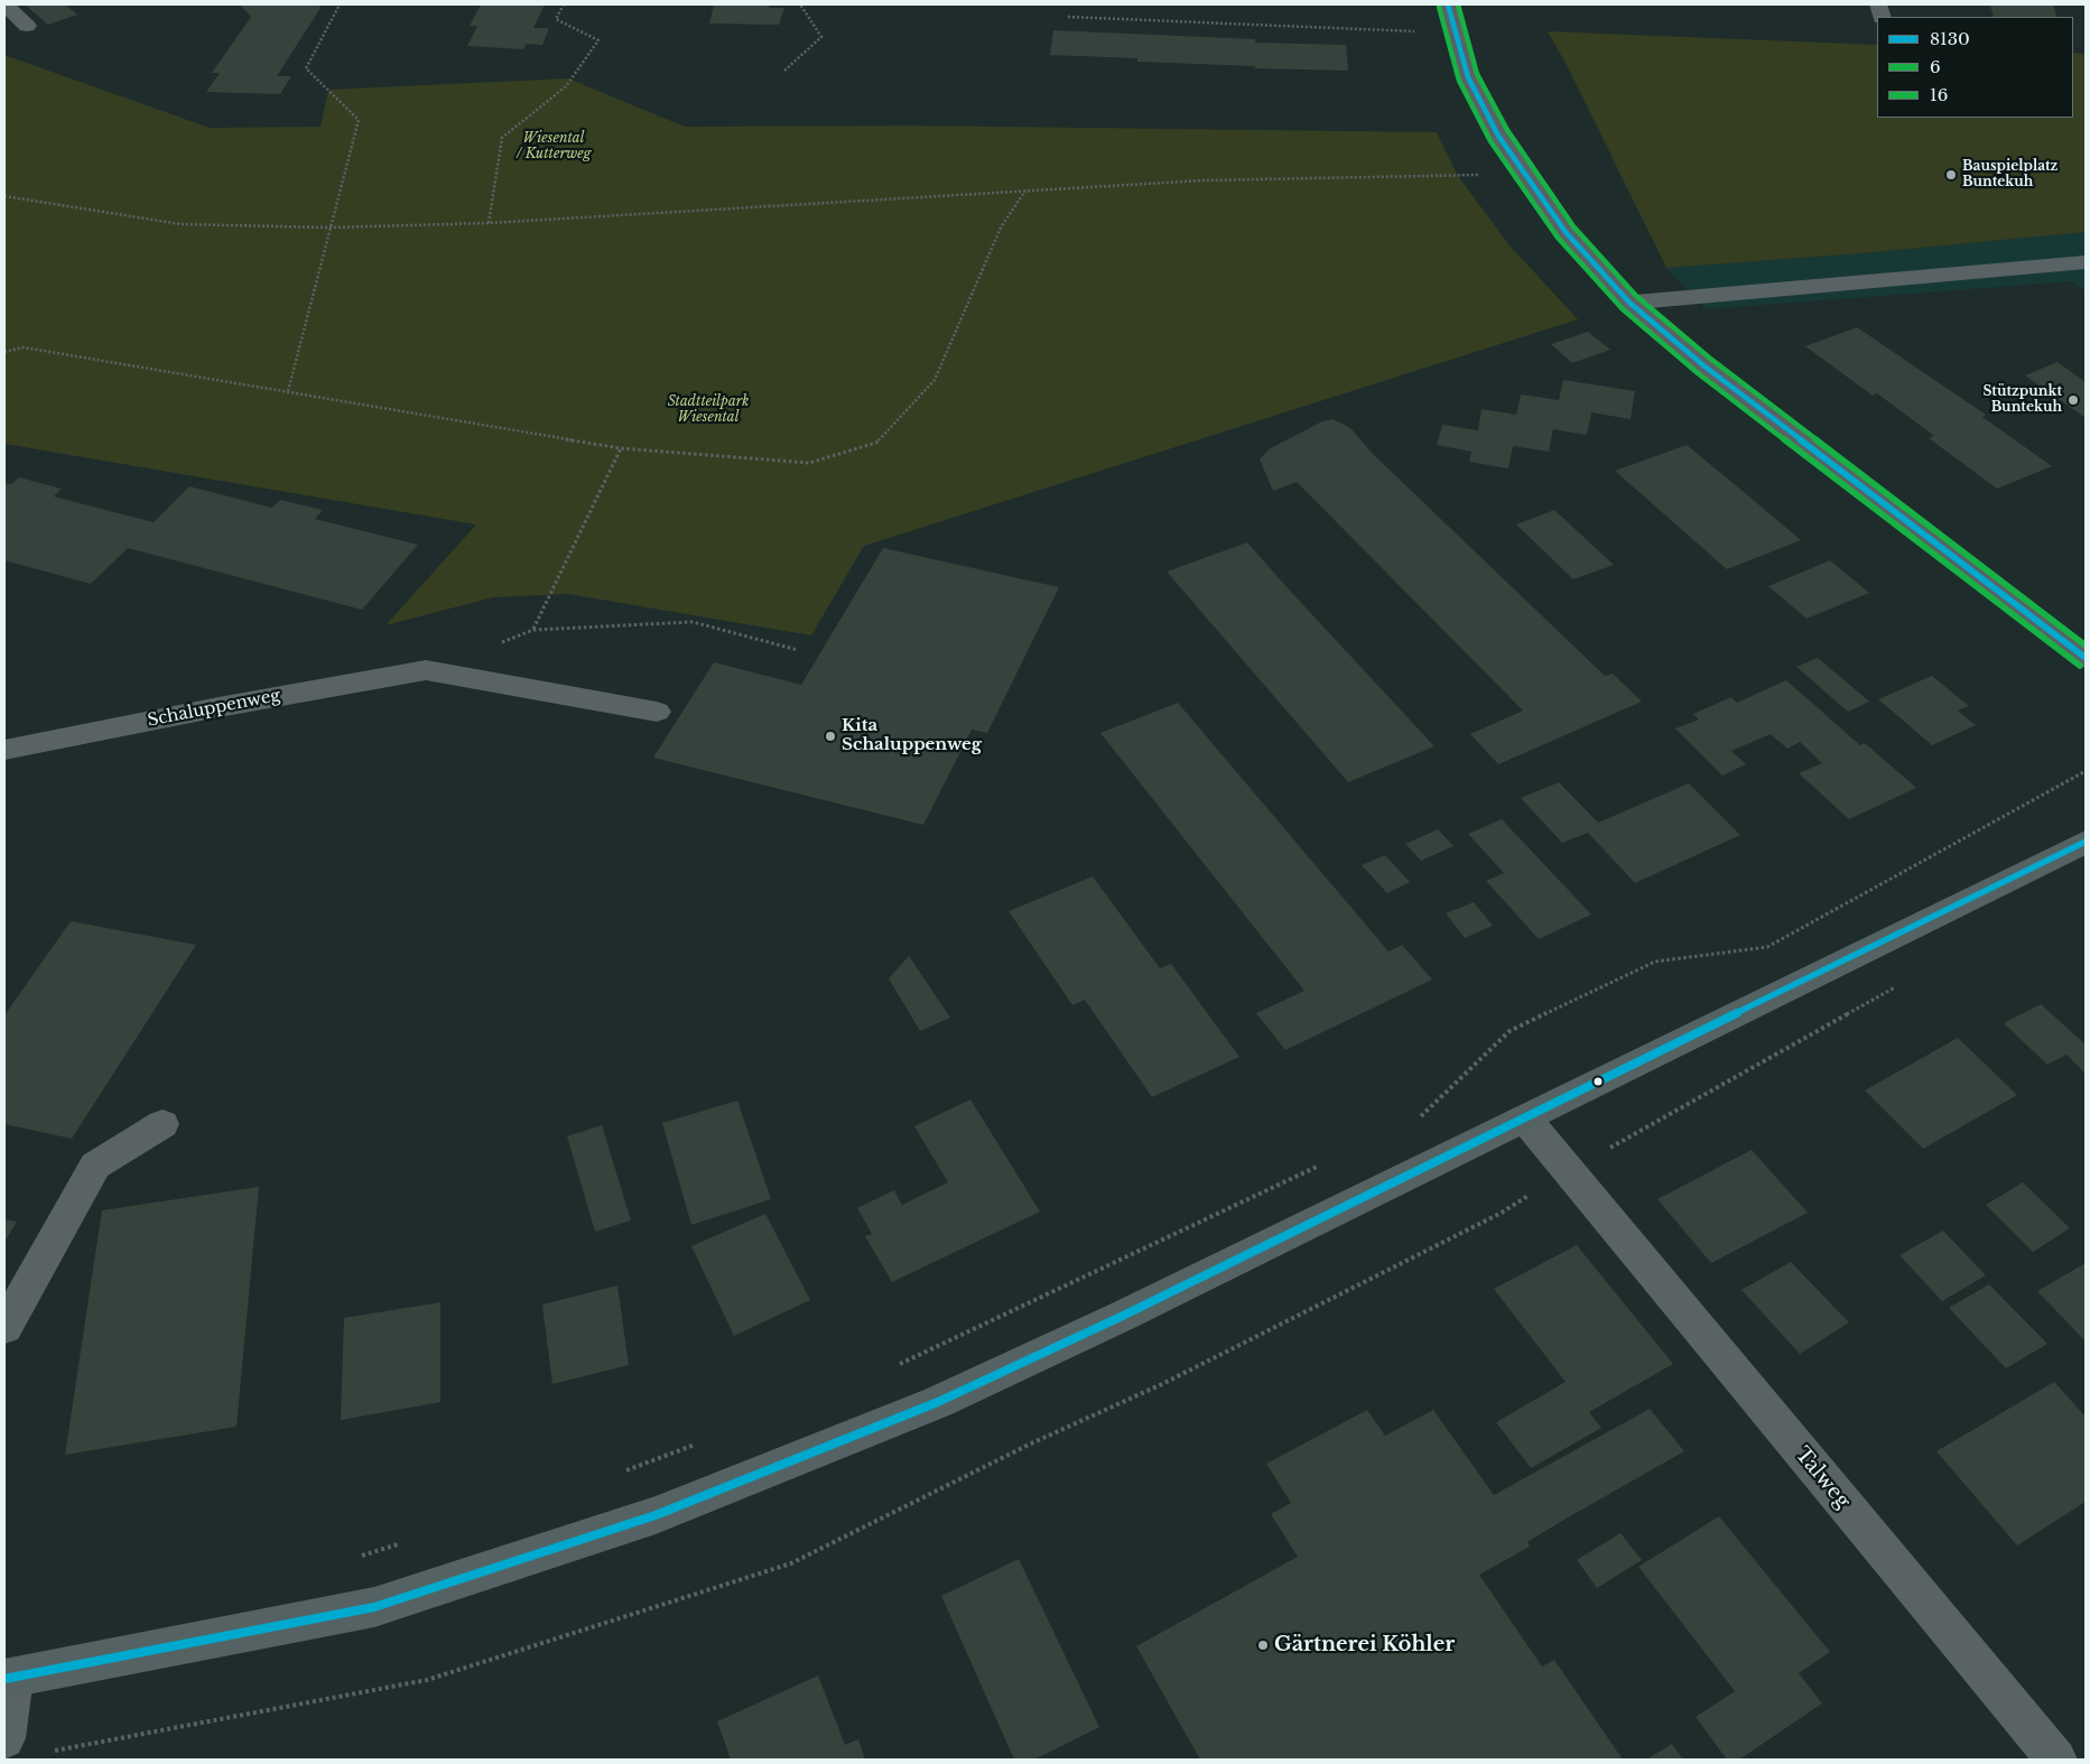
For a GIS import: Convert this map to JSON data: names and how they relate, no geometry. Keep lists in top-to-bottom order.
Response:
{
  "streets": {
    "street": ["Schaluppenweg", "Talweg"]
  },
  "parks": ["Wiesental / Kutterweg", "Stadtteilpark Wiesental"],
  "places": [
    "Bauspielplatz Buntekuh",
    "Stützpunkt Buntekuh",
    "Kita Schaluppenweg",
    "Gärtnerei Köhler"
  ],
  "lines": ["transit line 8130", "transit line 16", "transit line 6"],
  "legend": ["8130", "6", "16"]
}
